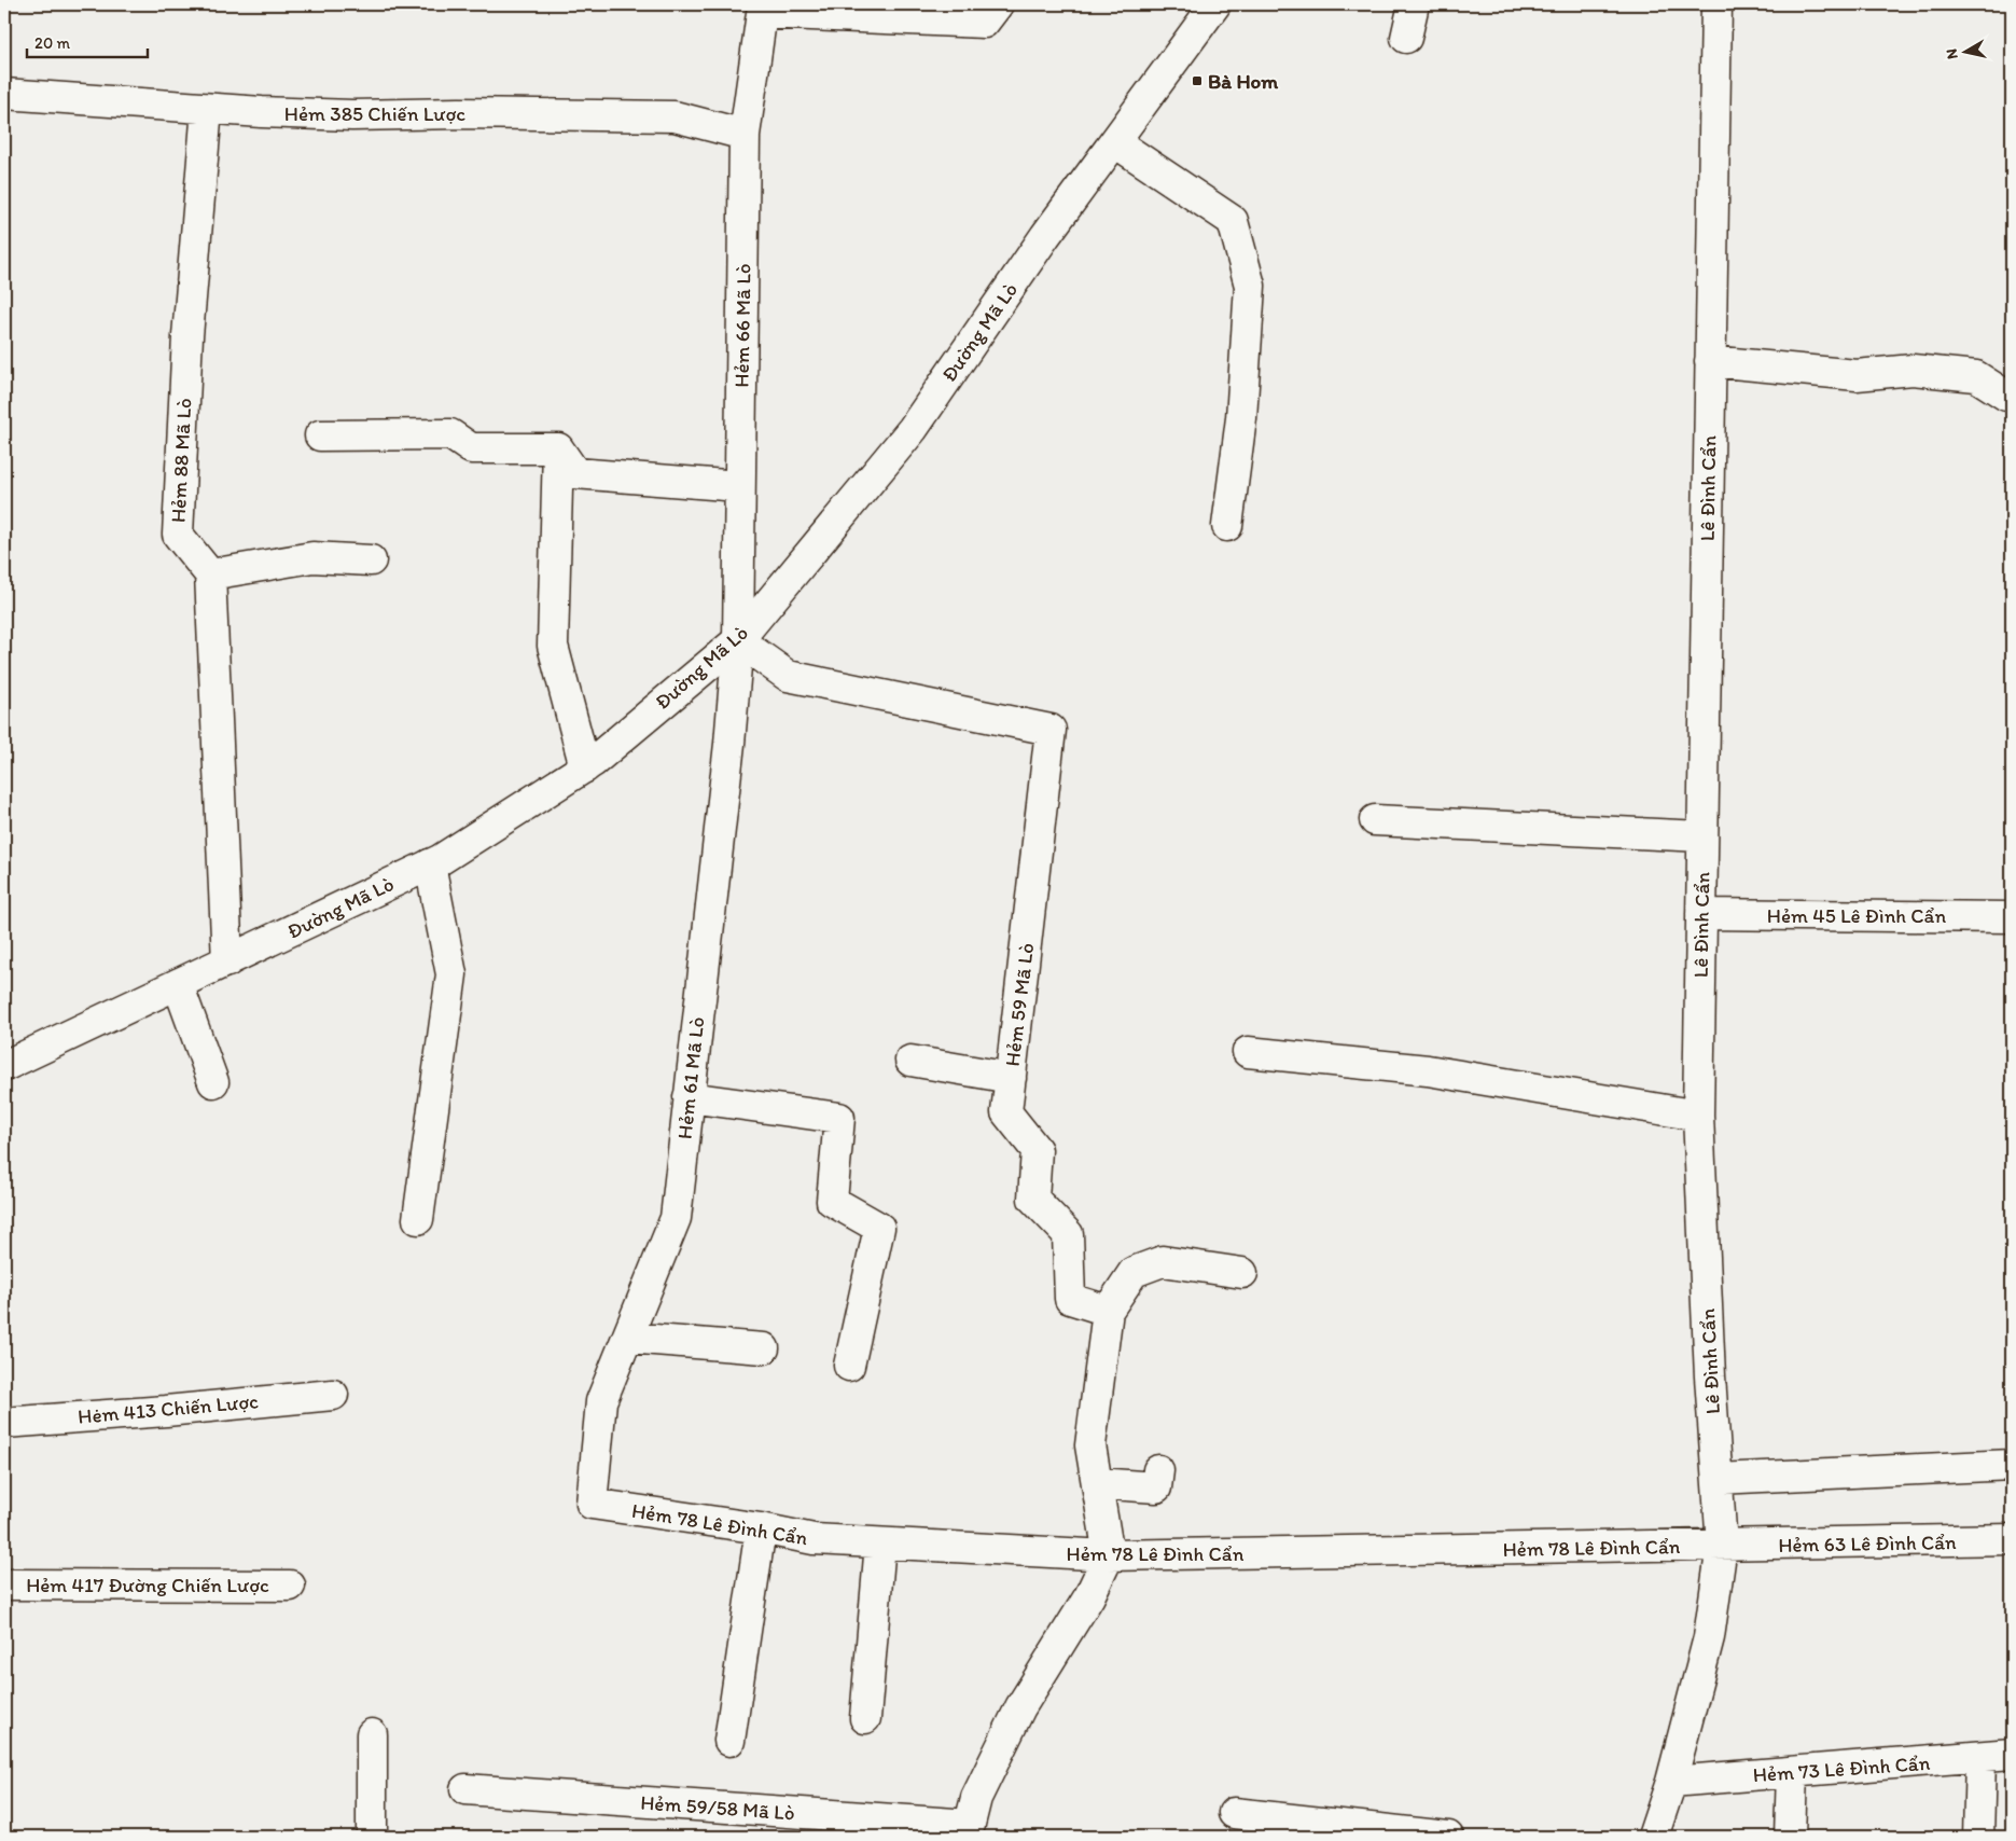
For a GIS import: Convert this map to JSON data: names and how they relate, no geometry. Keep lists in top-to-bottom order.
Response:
{
  "streets": {
    "street": [
      "Hẻm 385 Chiến Lược",
      "Hẻm 66 Mã Lò",
      "Đường Mã Lò",
      "Hẻm 88 Mã Lò",
      "Lê Đình Cẩn",
      "Hẻm 45 Lê Đình Cẩn",
      "Hẻm 59 Mã Lò",
      "Hẻm 61 Mã Lò",
      "Hėm 413 Chiến Lược",
      "Hẻm 78 Lê Đình Cẩn",
      "Hẻm 63 Lê Đình Cẩn",
      "Hẻm 417 Đường Chiến Lược",
      "Hẻm 73 Lê Đình Cẩn",
      "Hẻm 59/58 Mã Lò"
    ]
  },
  "crossings": [
    ["Hẻm 385 Chiến Lược", "Hẻm 66 Mã Lò"],
    ["Hẻm 385 Chiến Lược", "Hẻm 88 Mã Lò"],
    ["Hẻm 66 Mã Lò", "Đường Mã Lò"],
    ["Hẻm 66 Mã Lò", "Hẻm 59 Mã Lò"],
    ["Hẻm 66 Mã Lò", "Hẻm 61 Mã Lò"],
    ["Đường Mã Lò", "Hẻm 59 Mã Lò"],
    ["Đường Mã Lò", "Hẻm 61 Mã Lò"],
    ["Lê Đình Cẩn", "Hẻm 45 Lê Đình Cẩn"],
    ["Lê Đình Cẩn", "Hẻm 78 Lê Đình Cẩn"],
    ["Lê Đình Cẩn", "Hẻm 63 Lê Đình Cẩn"],
    ["Lê Đình Cẩn", "Hẻm 73 Lê Đình Cẩn"],
    ["Hẻm 59 Mã Lò", "Hẻm 61 Mã Lò"],
    ["Hẻm 61 Mã Lò", "Hẻm 78 Lê Đình Cẩn"],
    ["Hẻm 78 Lê Đình Cẩn", "Hẻm 63 Lê Đình Cẩn"]
  ],
  "places": {
    "transit": ["Bà Hom"]
  },
  "scale_bar": "20 m",
  "north": "left"
}
